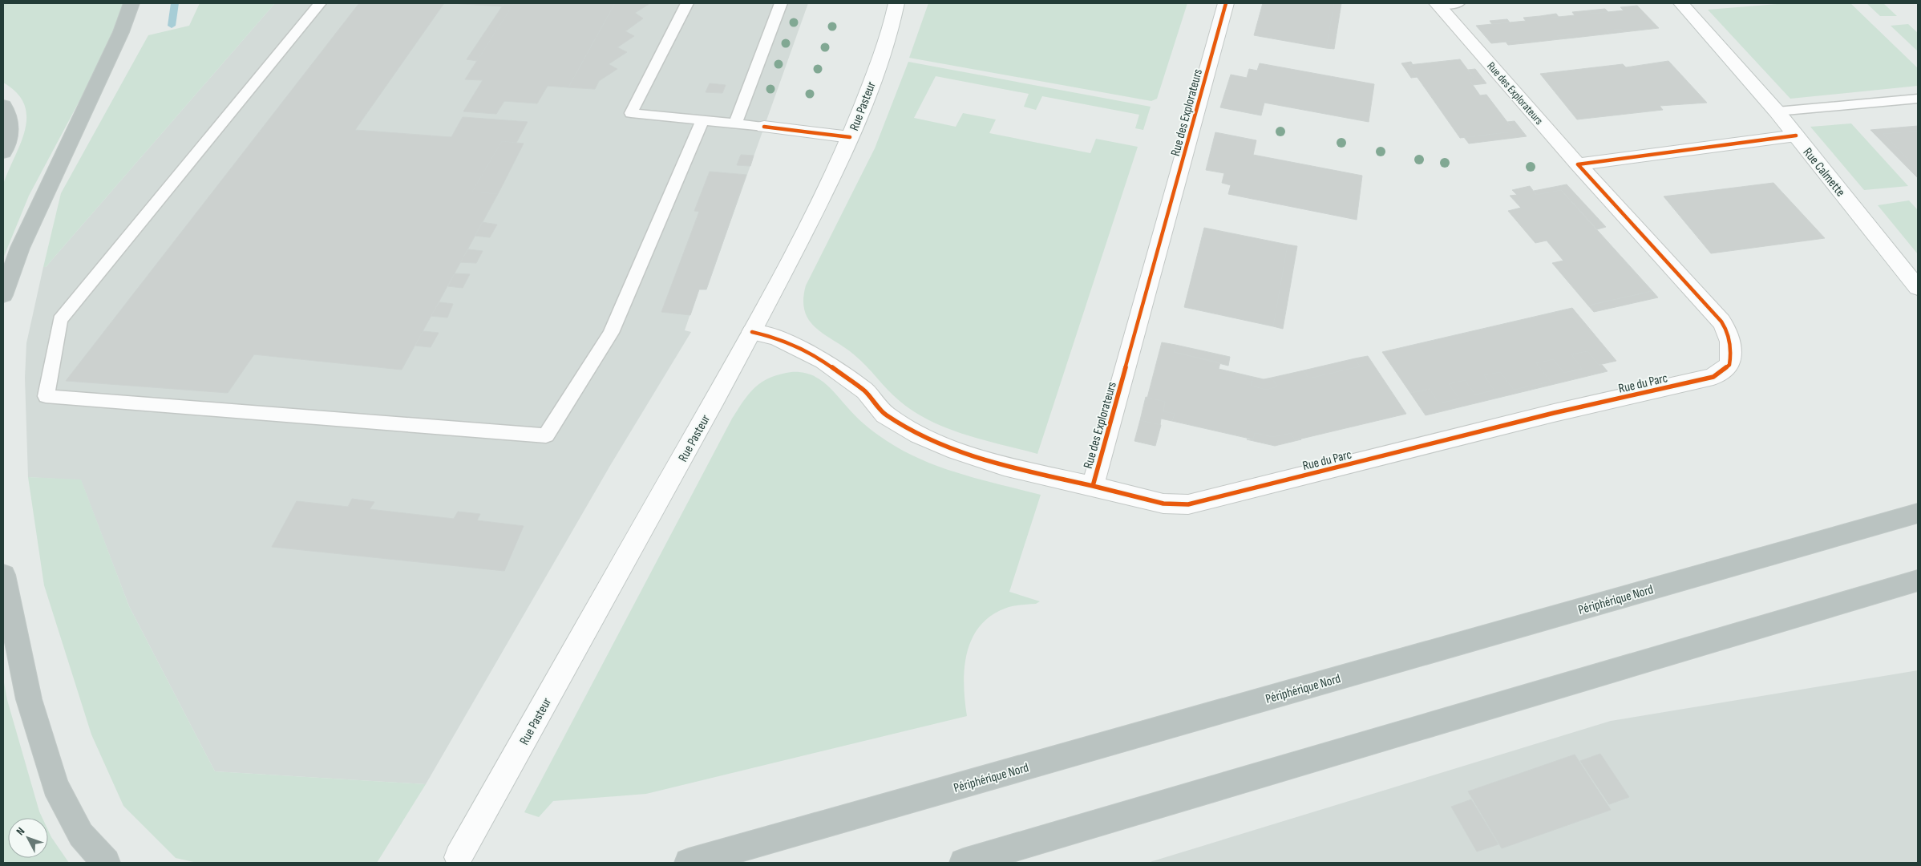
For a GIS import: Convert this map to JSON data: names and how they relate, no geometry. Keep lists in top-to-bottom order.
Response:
{
  "streets": {
    "highway": ["Périphérique Nord"],
    "street": [
      "Rue des Explorateurs",
      "Rue Pasteur",
      "Rue Calmette",
      "Rue du Parc"
    ]
  },
  "crossings": [
    ["Rue des Explorateurs", "Rue Pasteur"],
    ["Rue des Explorateurs", "Rue du Parc"]
  ],
  "north": "top left"
}
